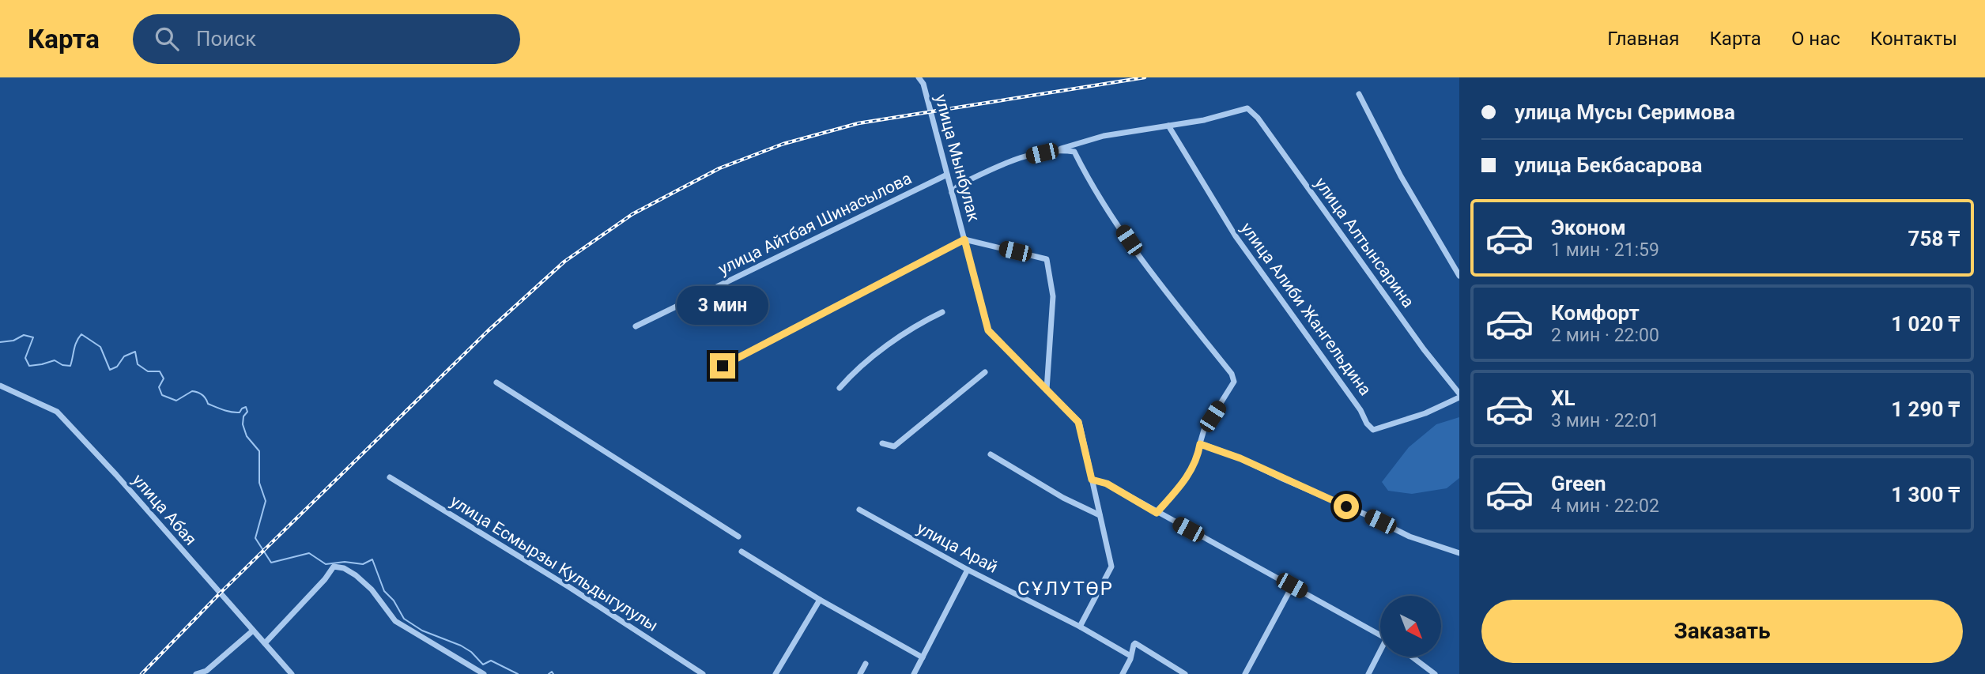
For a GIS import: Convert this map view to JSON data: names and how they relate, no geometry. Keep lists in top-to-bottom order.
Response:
{
  "streets": {
    "street": [
      "улица Мынбулак",
      "улица Айтбая Шинасылова",
      "улица Алтынсарина",
      "улица Алиби Жангельдина",
      "улица Абая",
      "улица Арай",
      "улица Есмырзы Кульдыгулулы"
    ]
  },
  "crossings": [
    ["улица Мынбулак", "улица Айтбая Шинасылова"],
    ["улица Мынбулак", "улица Арай"],
    ["улица Алтынсарина", "улица Алиби Жангельдина"]
  ],
  "districts": ["СҰЛУТӨР"],
  "north": "bottom right",
  "page": {
    "header": "Карта",
    "search": "Поиск",
    "nav": [
      "Главная",
      "Карта",
      "О нас",
      "Контакты"
    ],
    "banner": ["улица Мусы Серимова", "улица Бекбасарова"],
    "list": [
      {
        "name": "Эконом",
        "note": "1 мин · 21:59",
        "value": "758 ₸"
      },
      {
        "name": "Комфорт",
        "note": "2 мин · 22:00",
        "value": "1 020 ₸"
      },
      {
        "name": "XL",
        "note": "3 мин · 22:01",
        "value": "1 290 ₸"
      },
      {
        "name": "Green",
        "note": "4 мин · 22:02",
        "value": "1 300 ₸"
      }
    ],
    "bubble": "3 мин",
    "buttons": "Заказать"
  }
}
